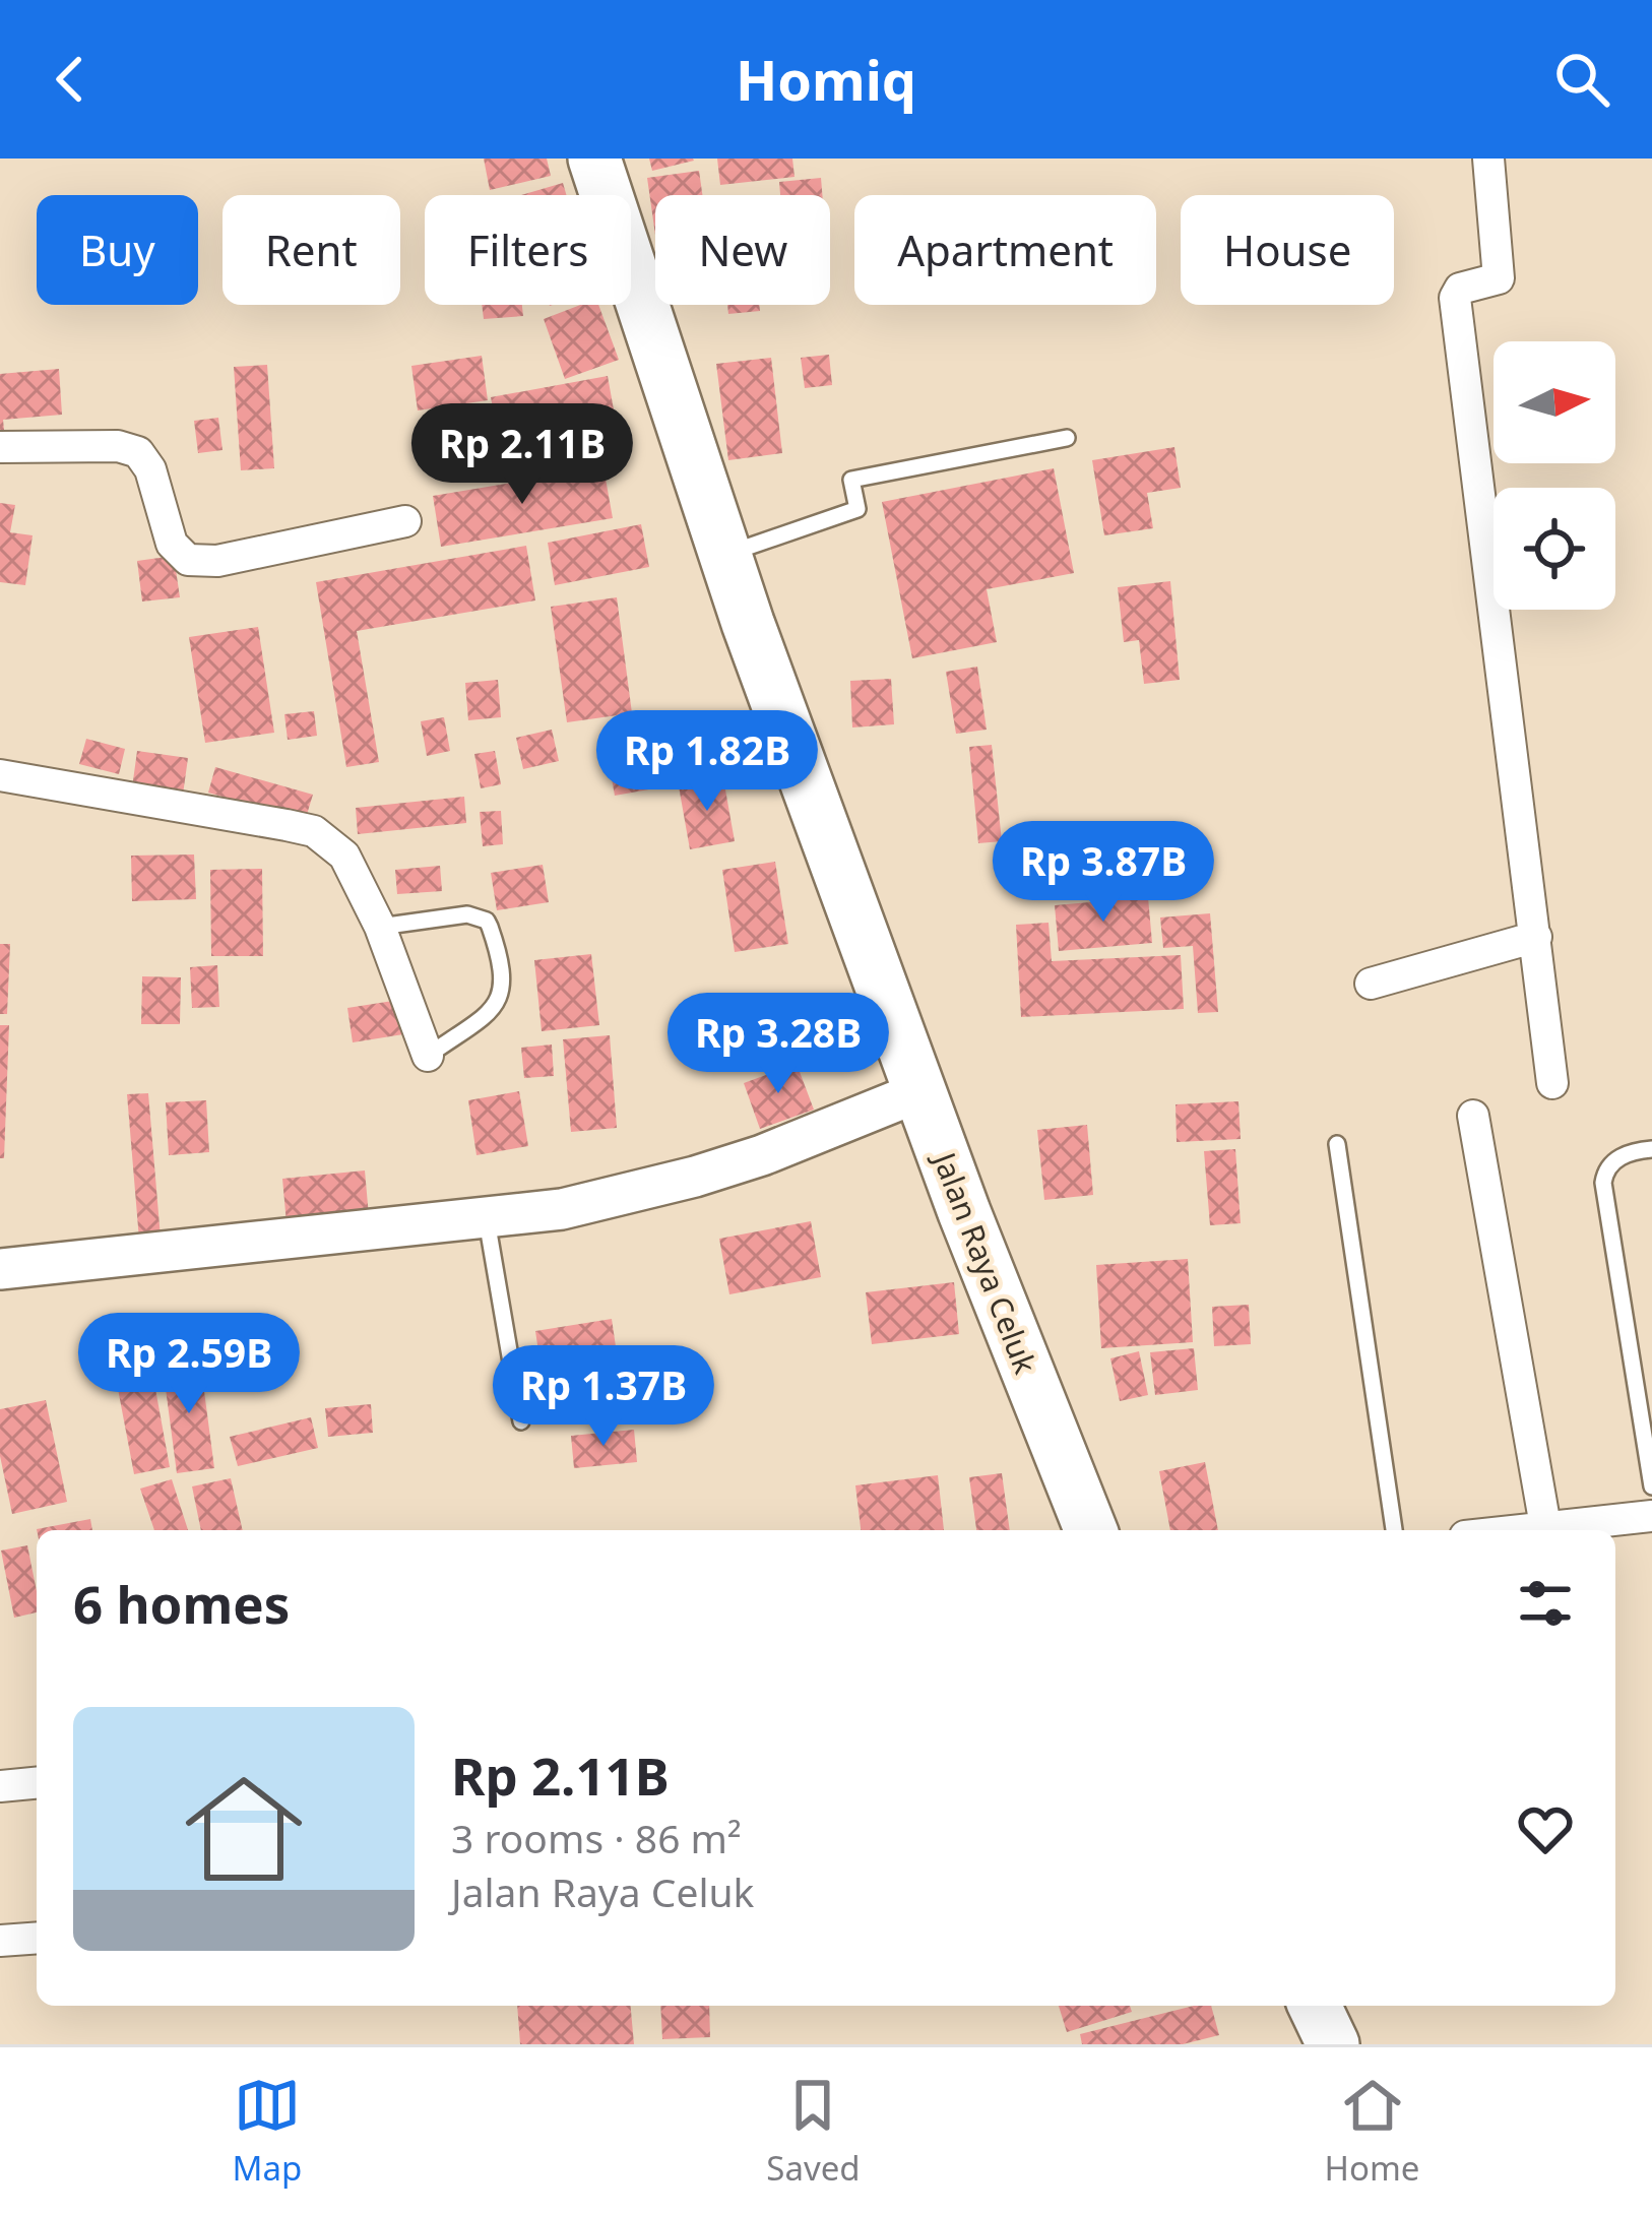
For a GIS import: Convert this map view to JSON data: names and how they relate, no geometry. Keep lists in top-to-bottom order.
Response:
{
  "streets": {
    "highway": ["Jalan Raya Celuk"]
  },
  "north": "right",
  "page": {
    "header": "Homiq",
    "chip": [
      "Buy",
      "Rent",
      "Filters",
      "New",
      "Apartment",
      "House"
    ],
    "price": [
      "Rp 2.11B",
      "Rp 1.82B",
      "Rp 3.87B",
      "Rp 3.28B",
      "Rp 2.59B",
      "Rp 1.37B"
    ],
    "heading": "6 homes",
    "list": [
      {
        "name": "Rp 2.11B",
        "note": "3 rooms · 86 m² · Jalan Raya Celuk"
      }
    ],
    "tabs": ["Map", "Saved", "Home"]
  }
}
